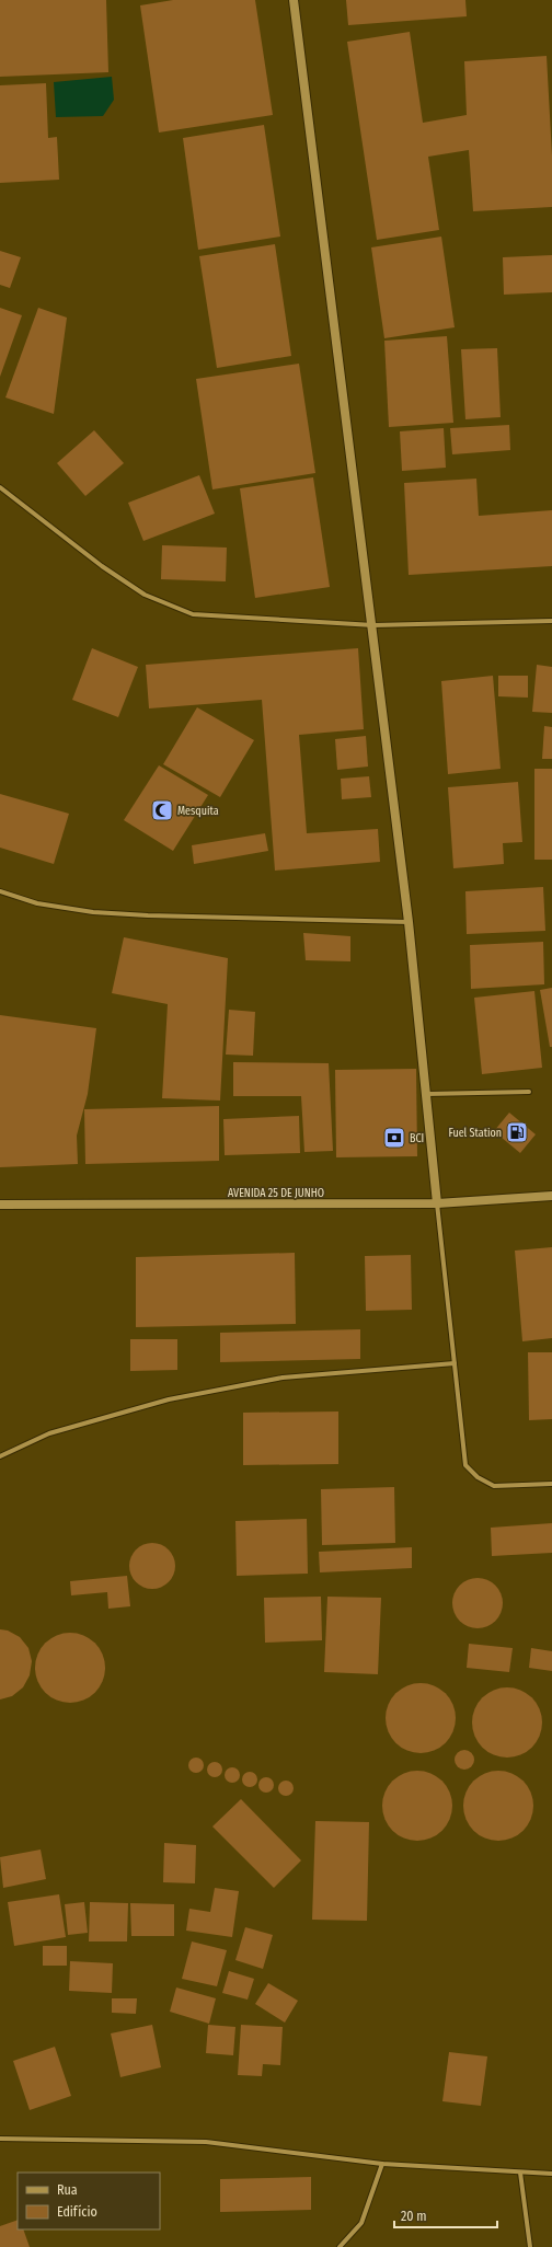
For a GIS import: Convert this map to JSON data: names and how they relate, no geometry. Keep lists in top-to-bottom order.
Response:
{
  "streets": {
    "street": ["AVENIDA 25 DE JUNHO"]
  },
  "places": {
    "mosque": ["Mesquita"],
    "fuel station": ["Fuel Station"],
    "bank": ["BCI"]
  },
  "legend": ["Rua", "Edifício"],
  "scale_bar": "20 m"
}
